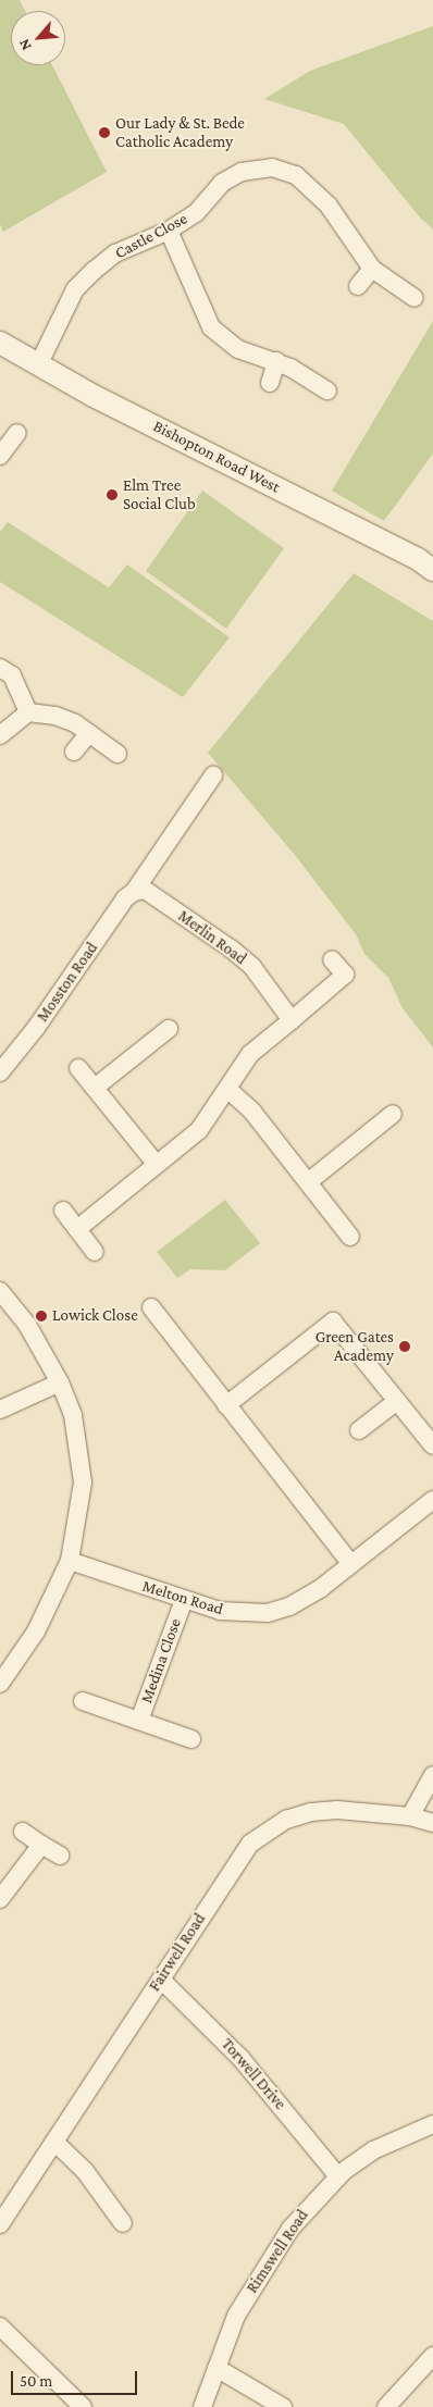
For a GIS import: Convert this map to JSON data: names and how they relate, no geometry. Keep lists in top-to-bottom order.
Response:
{
  "streets": {
    "street": [
      "Castle Close",
      "Bishopton Road West",
      "Merlin Road",
      "Mosston Road",
      "Melton Road",
      "Medina Close",
      "Fairwell Road",
      "Torwell Drive",
      "Rimswell Road"
    ]
  },
  "crossings": [
    ["Castle Close", "Bishopton Road West"],
    ["Merlin Road", "Mosston Road"],
    ["Melton Road", "Medina Close"],
    ["Fairwell Road", "Torwell Drive"],
    ["Torwell Drive", "Rimswell Road"]
  ],
  "places": [
    "Our Lady & St. Bede Catholic Academy",
    "Elm Tree Social Club",
    "Lowick Close",
    "Green Gates Academy"
  ],
  "scale_bar": "50 m",
  "north": "bottom left"
}
